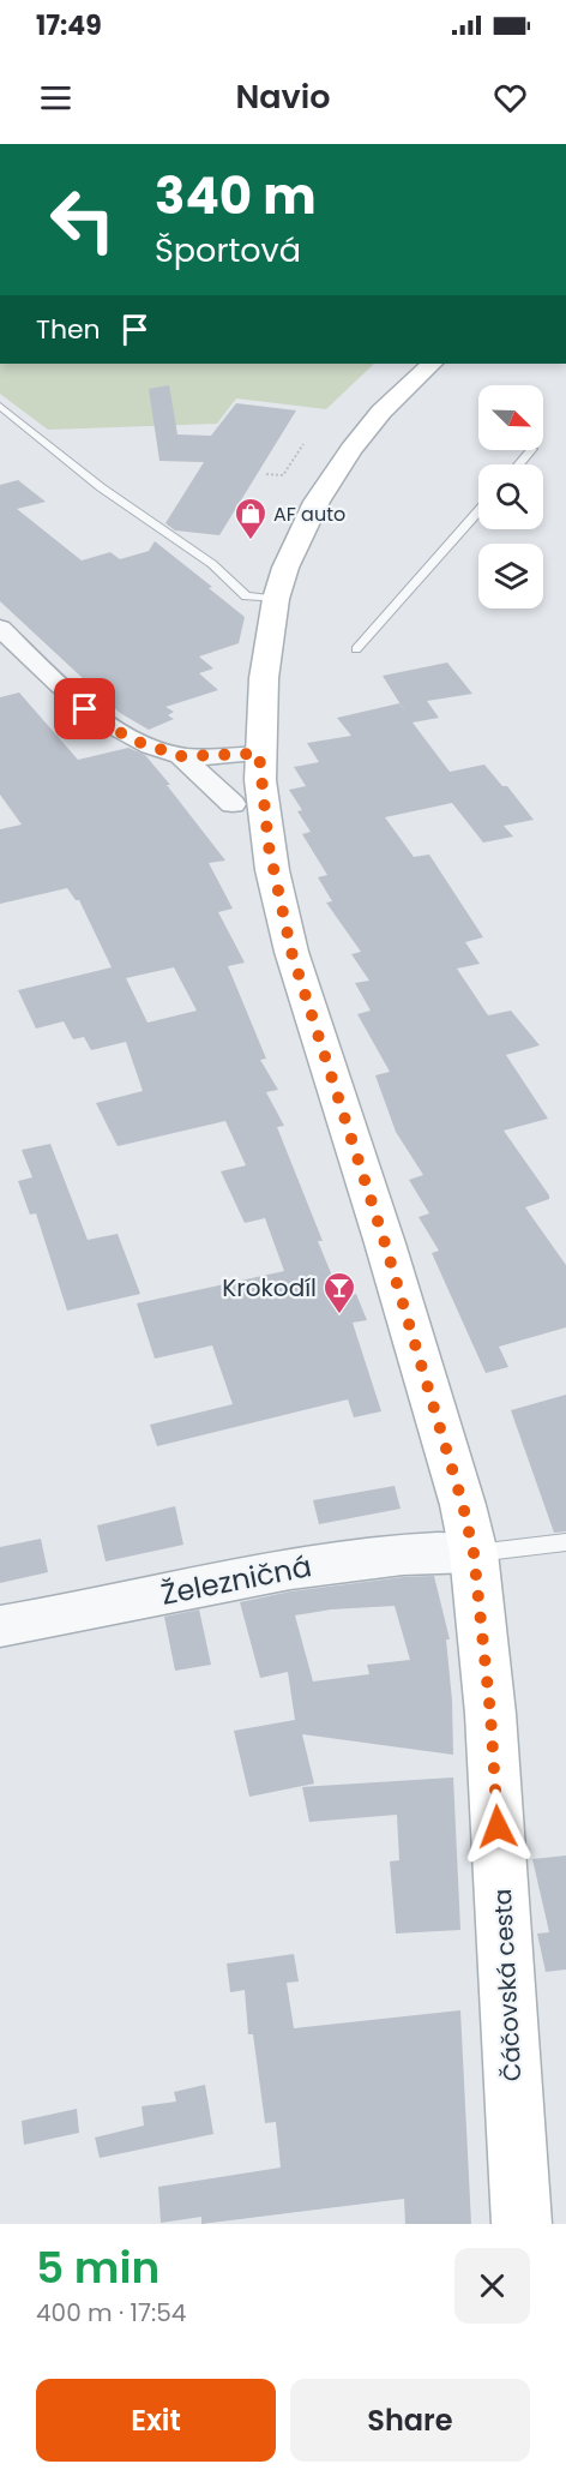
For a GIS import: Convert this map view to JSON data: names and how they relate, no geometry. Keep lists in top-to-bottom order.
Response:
{
  "streets": {
    "main road": ["Čáčovská cesta"],
    "street": ["Železničná"]
  },
  "crossings": [
    ["Železničná", "Čáčovská cesta"]
  ],
  "places": {
    "shop": ["AF auto"],
    "bar": ["Krokodíl"]
  },
  "north": "bottom right",
  "page": {
    "status": "17:49",
    "header": "Navio",
    "turn": ["340 m", "Športová"],
    "then": "Then",
    "heading": ["5 min", "400 m · 17:54"],
    "buttons": ["Exit", "Share"]
  }
}
